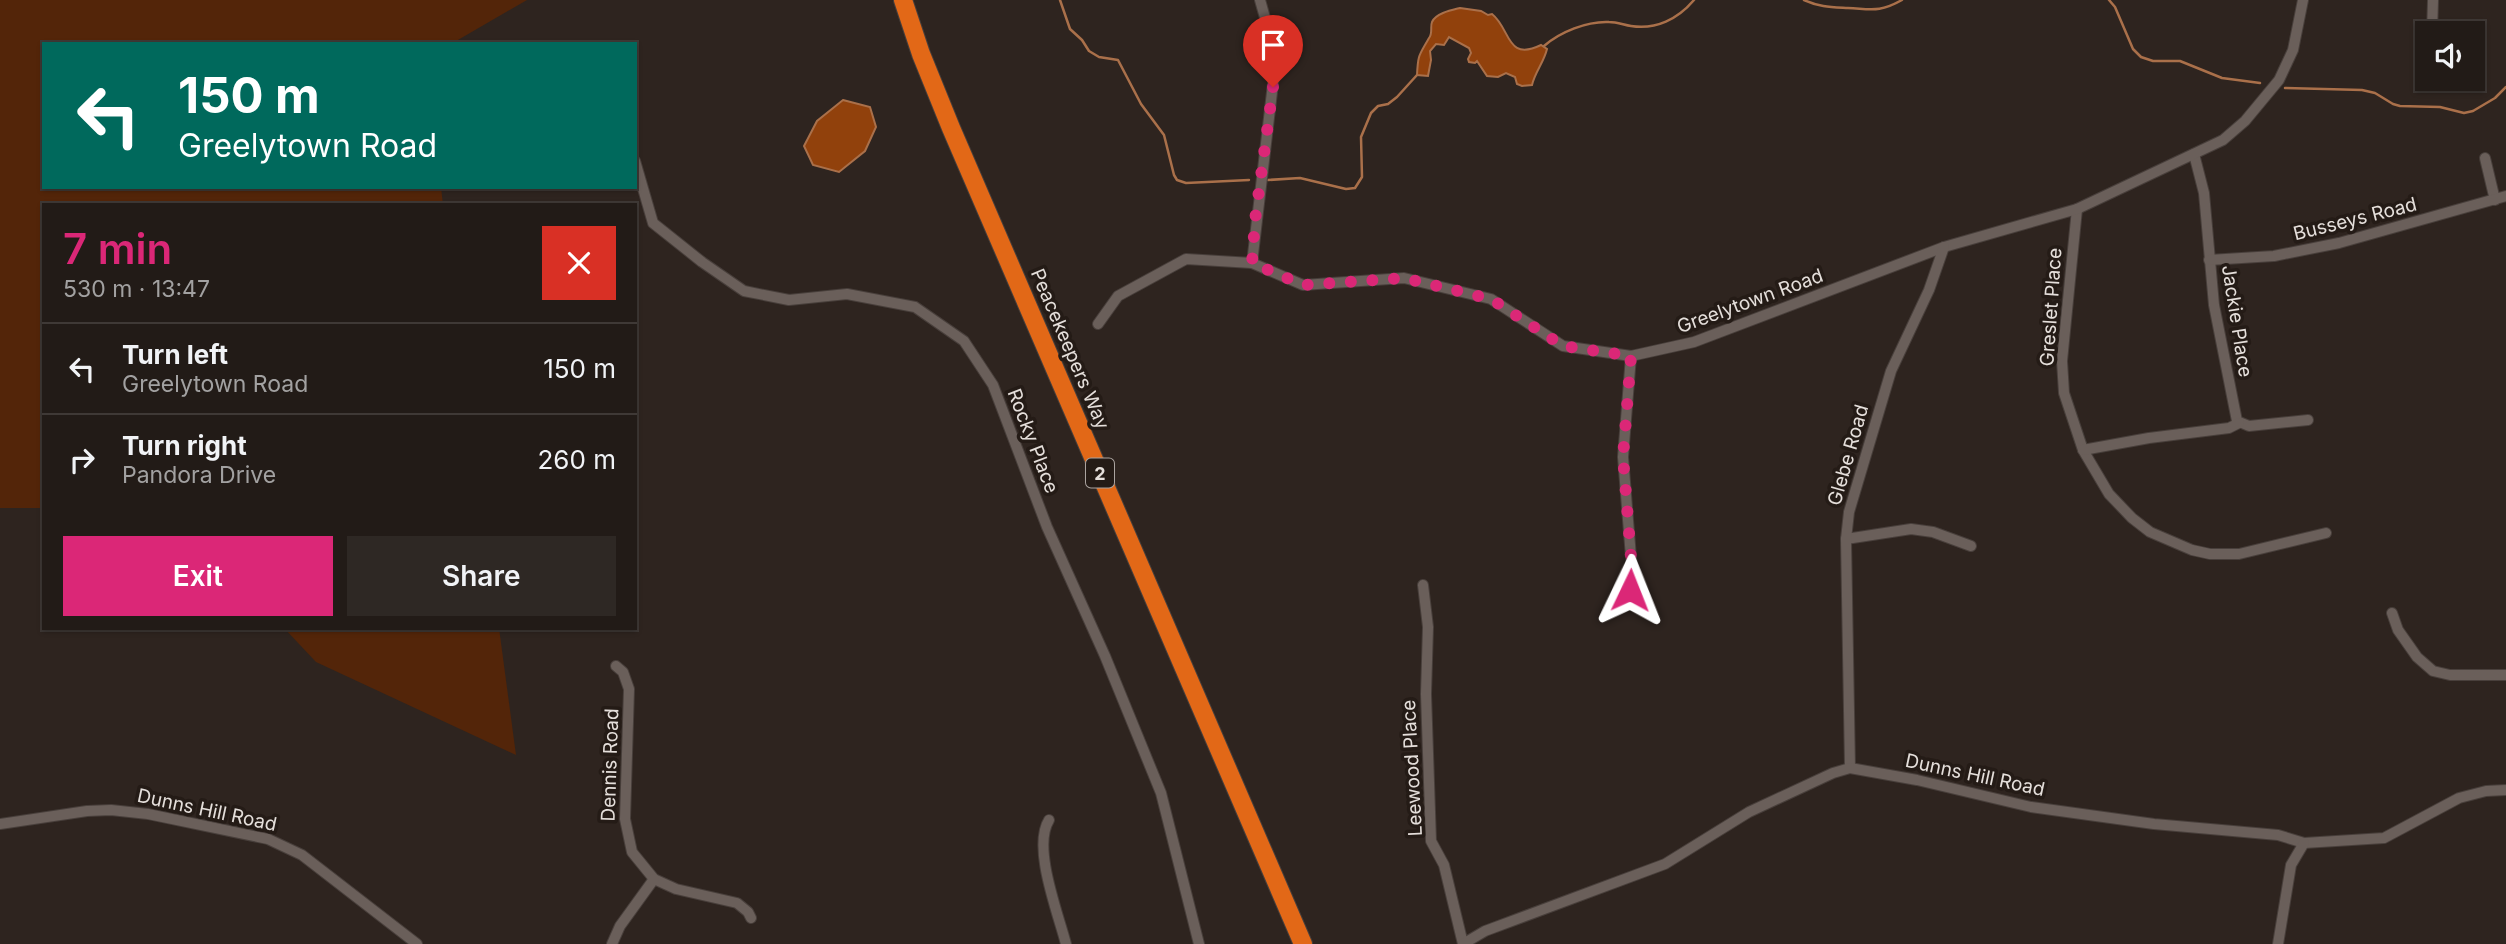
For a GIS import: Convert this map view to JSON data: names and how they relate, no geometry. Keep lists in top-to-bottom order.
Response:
{
  "streets": {
    "highway": ["Peacekeepers Way", "2"],
    "street": [
      "Busseys Road",
      "Greelytown Road",
      "Greslet Place",
      "Jackie Place",
      "Rocky Place",
      "Glebe Road",
      "Dennis Road",
      "Leewood Place",
      "Dunns Hill Road"
    ]
  },
  "crossings": [
    ["Busseys Road", "Jackie Place"],
    ["Greelytown Road", "Greslet Place"],
    ["Greelytown Road", "Jackie Place"],
    ["Greelytown Road", "Glebe Road"],
    ["Glebe Road", "Dunns Hill Road"]
  ],
  "page": {
    "turn": ["150 m", "Greelytown Road"],
    "heading": ["7 min", "530 m · 13:47"],
    "list": [
      {
        "name": "Turn left",
        "note": "Greelytown Road",
        "value": "150 m"
      },
      {
        "name": "Turn right",
        "note": "Pandora Drive",
        "value": "260 m"
      }
    ],
    "buttons": ["Exit", "Share"]
  }
}
